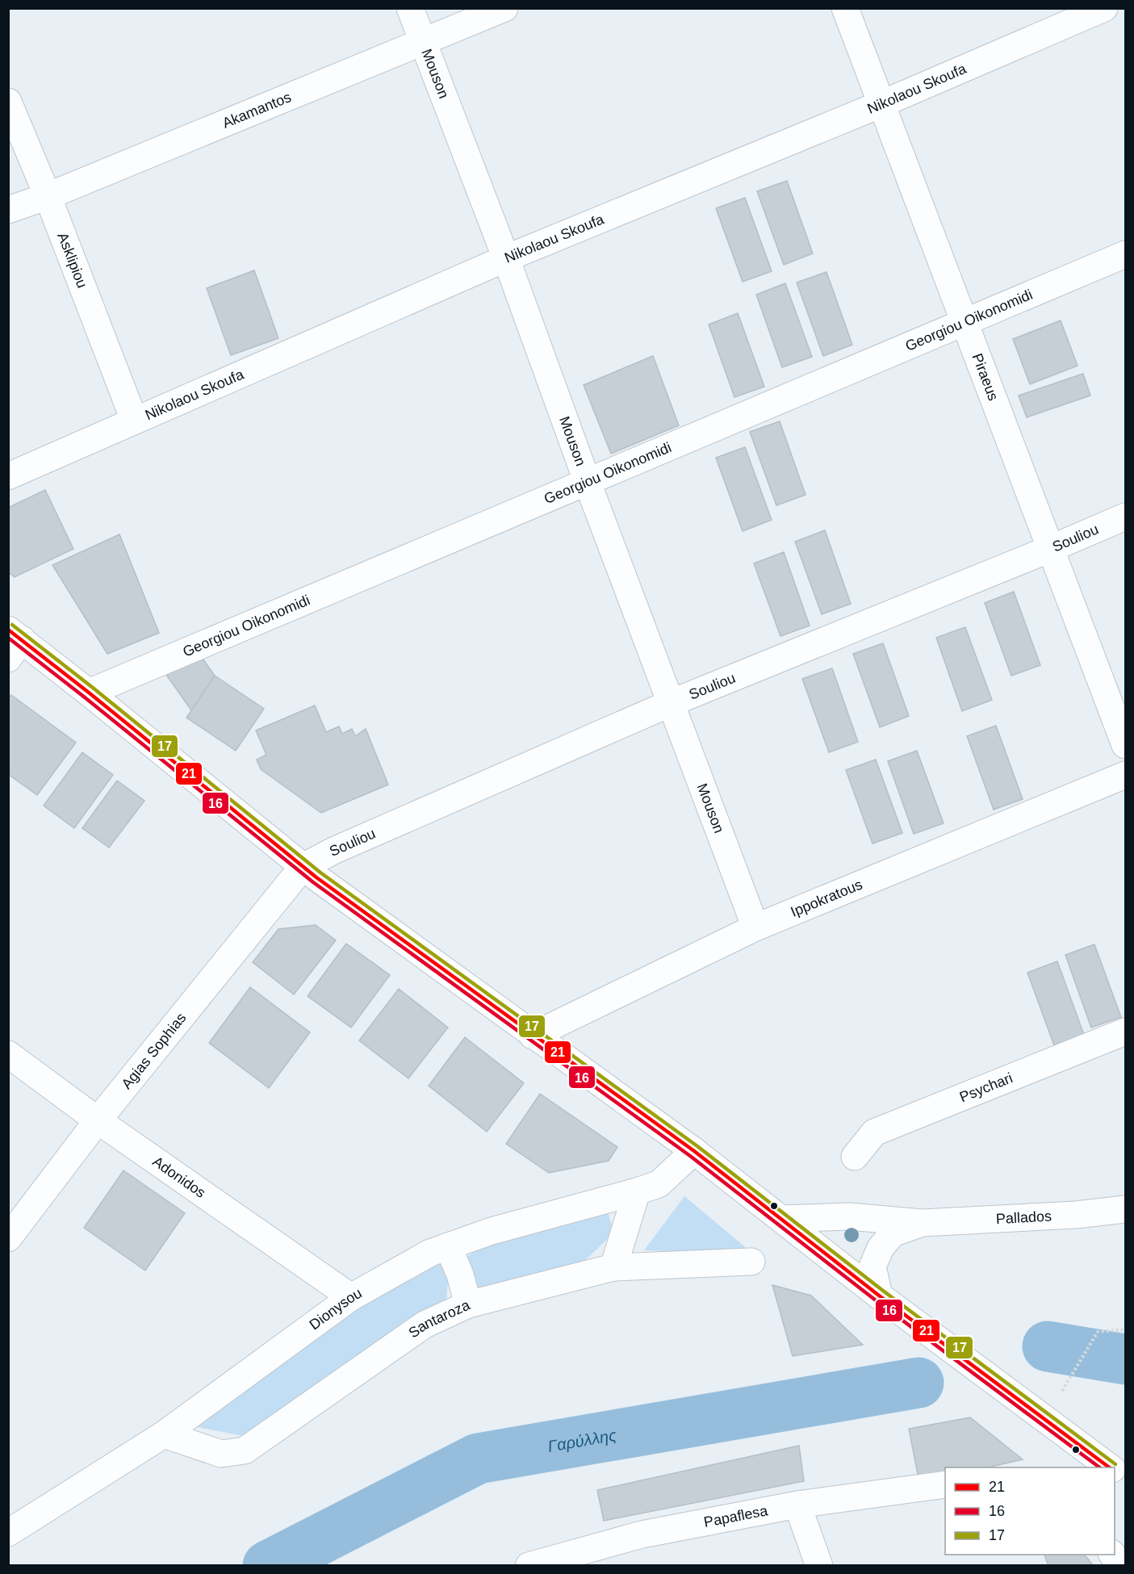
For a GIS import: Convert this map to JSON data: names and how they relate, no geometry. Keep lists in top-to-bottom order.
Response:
{
  "streets": {
    "street": [
      "Mouson",
      "Nikolaou Skoufa",
      "Akamantos",
      "Asklipiou",
      "Georgiou Oikonomidi",
      "Piraeus",
      "Souliou",
      "Ippokratous",
      "Agias Sophias",
      "Psychari",
      "Adonidos",
      "Pallados",
      "Dionysou",
      "Santaroza",
      "Papaflesa"
    ]
  },
  "crossings": [
    ["Mouson", "Nikolaou Skoufa"],
    ["Mouson", "Akamantos"],
    ["Mouson", "Georgiou Oikonomidi"],
    ["Mouson", "Souliou"],
    ["Mouson", "Ippokratous"],
    ["Nikolaou Skoufa", "Asklipiou"],
    ["Nikolaou Skoufa", "Piraeus"],
    ["Akamantos", "Asklipiou"],
    ["Georgiou Oikonomidi", "Piraeus"],
    ["Piraeus", "Souliou"],
    ["Souliou", "Agias Sophias"],
    ["Agias Sophias", "Adonidos"],
    ["Adonidos", "Dionysou"],
    ["Dionysou", "Santaroza"]
  ],
  "water": ["Γαρύλλης"],
  "lines": ["transit line 17", "transit line 21", "transit line 16"],
  "legend": ["21", "16", "17"]
}
